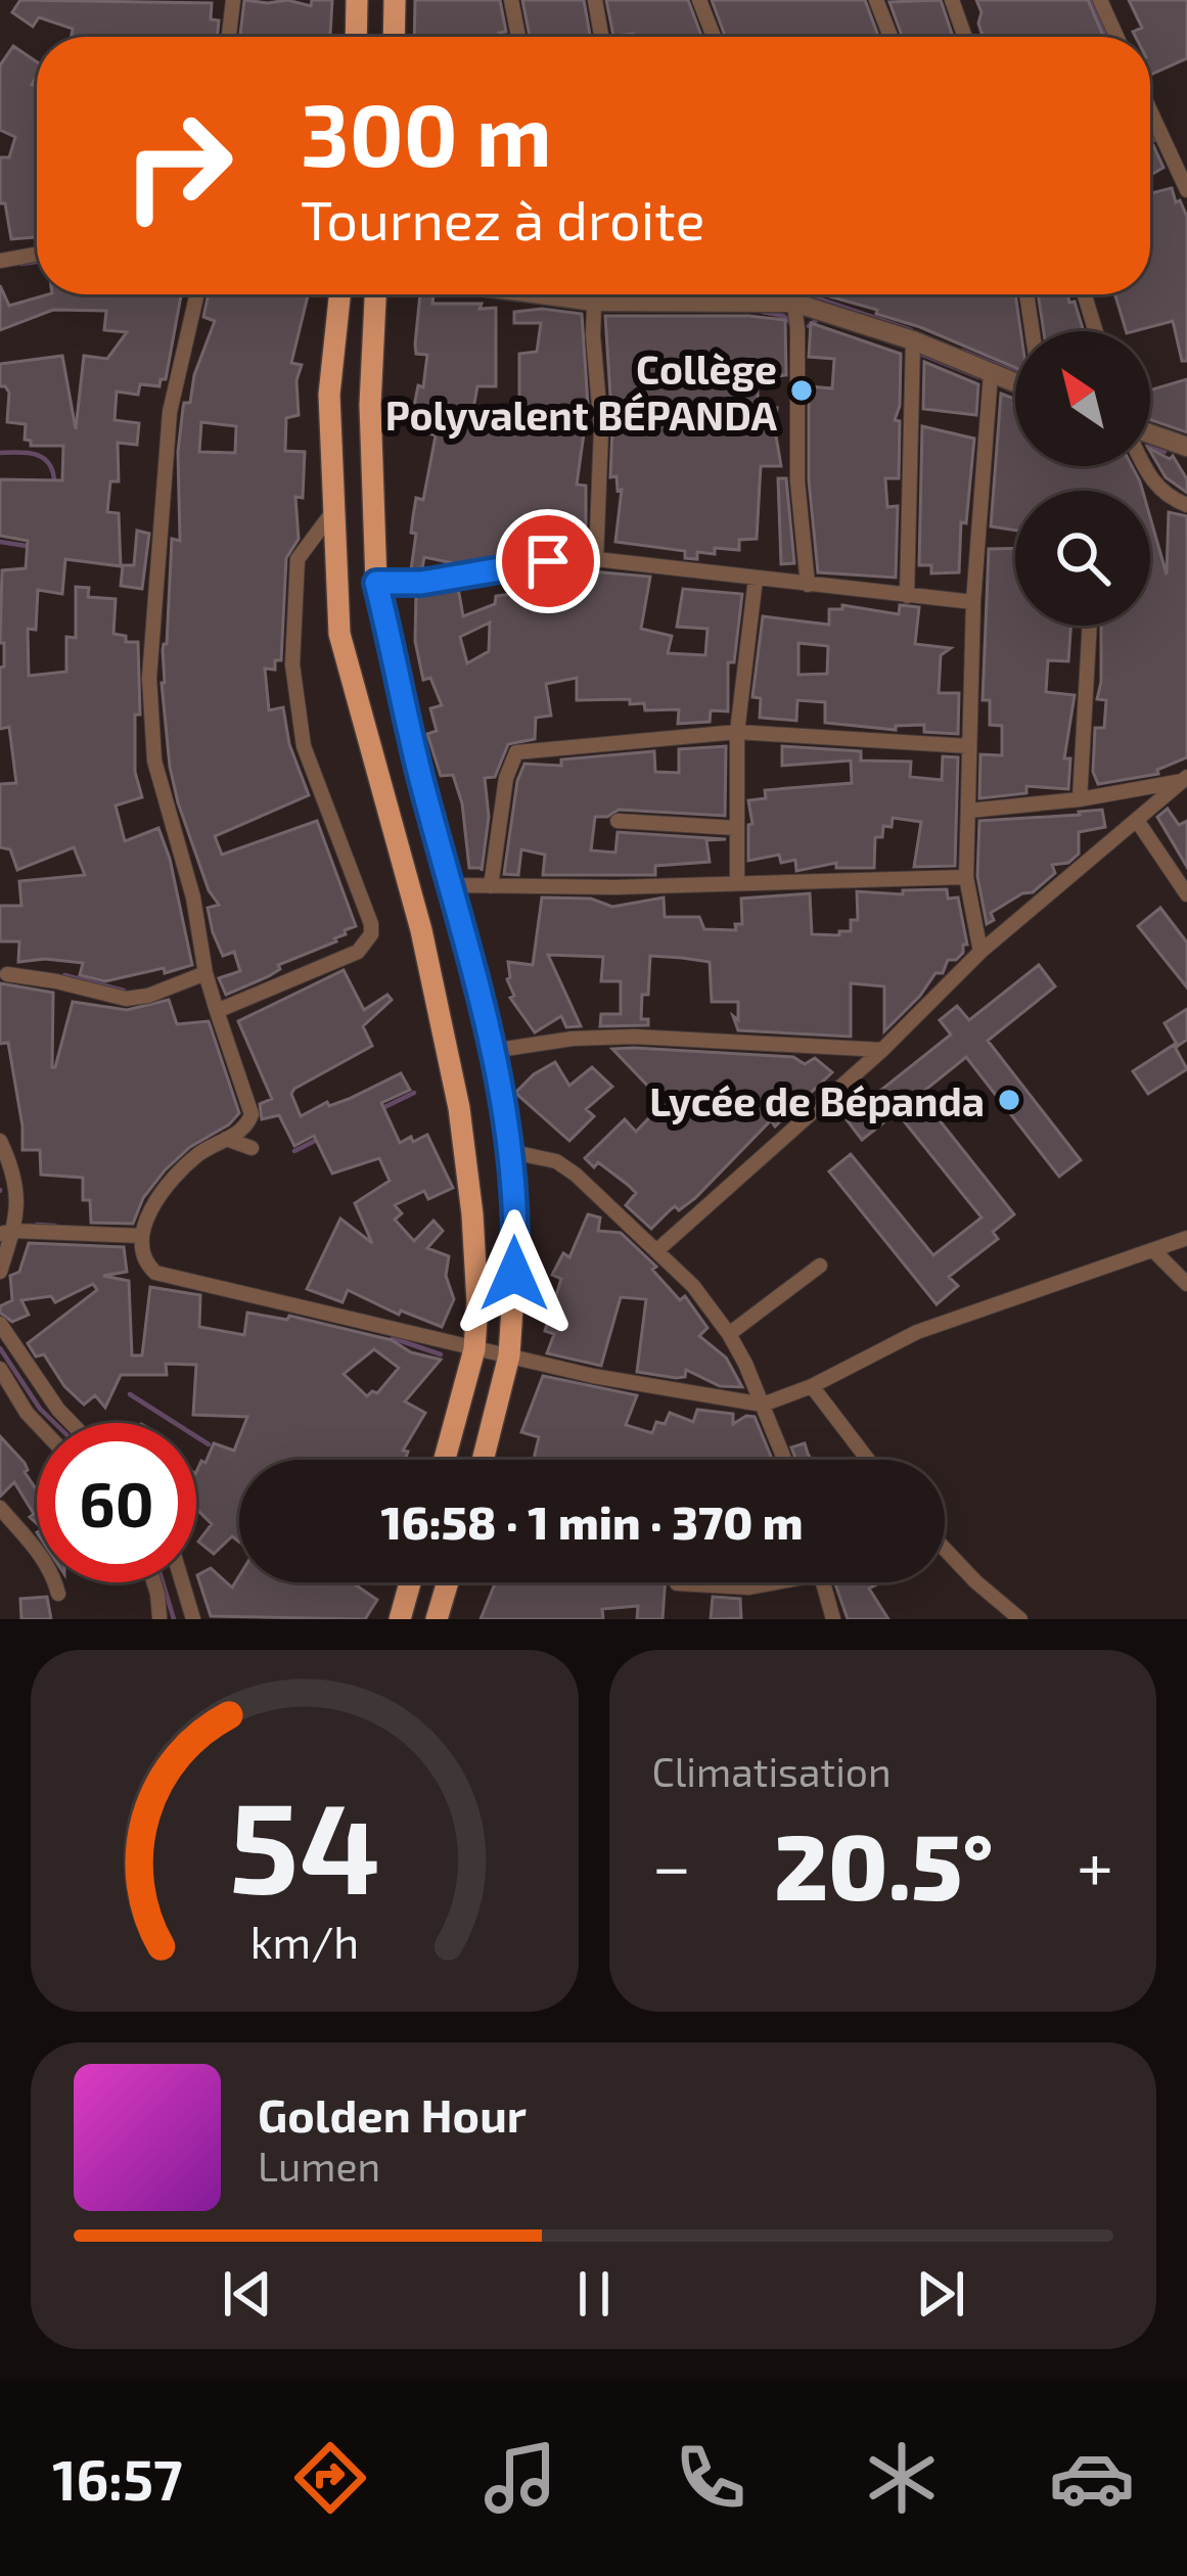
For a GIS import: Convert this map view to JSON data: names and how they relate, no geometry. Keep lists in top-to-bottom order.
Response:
{
  "places": ["Collège Polyvalent BÉPANDA", "Lycée de Bépanda"],
  "north": "top left",
  "page": {
    "turn": ["300 m", "Tournez à droite"],
    "limit": "60",
    "trip": "16:58 · 1 min · 370 m",
    "tile": "Climatisation",
    "heat": ["−", "20.5°", "+"],
    "song": ["Golden Hour", "Lumen"],
    "tabs": "16:57",
    "gauge": ["54", "km/h"]
  }
}
